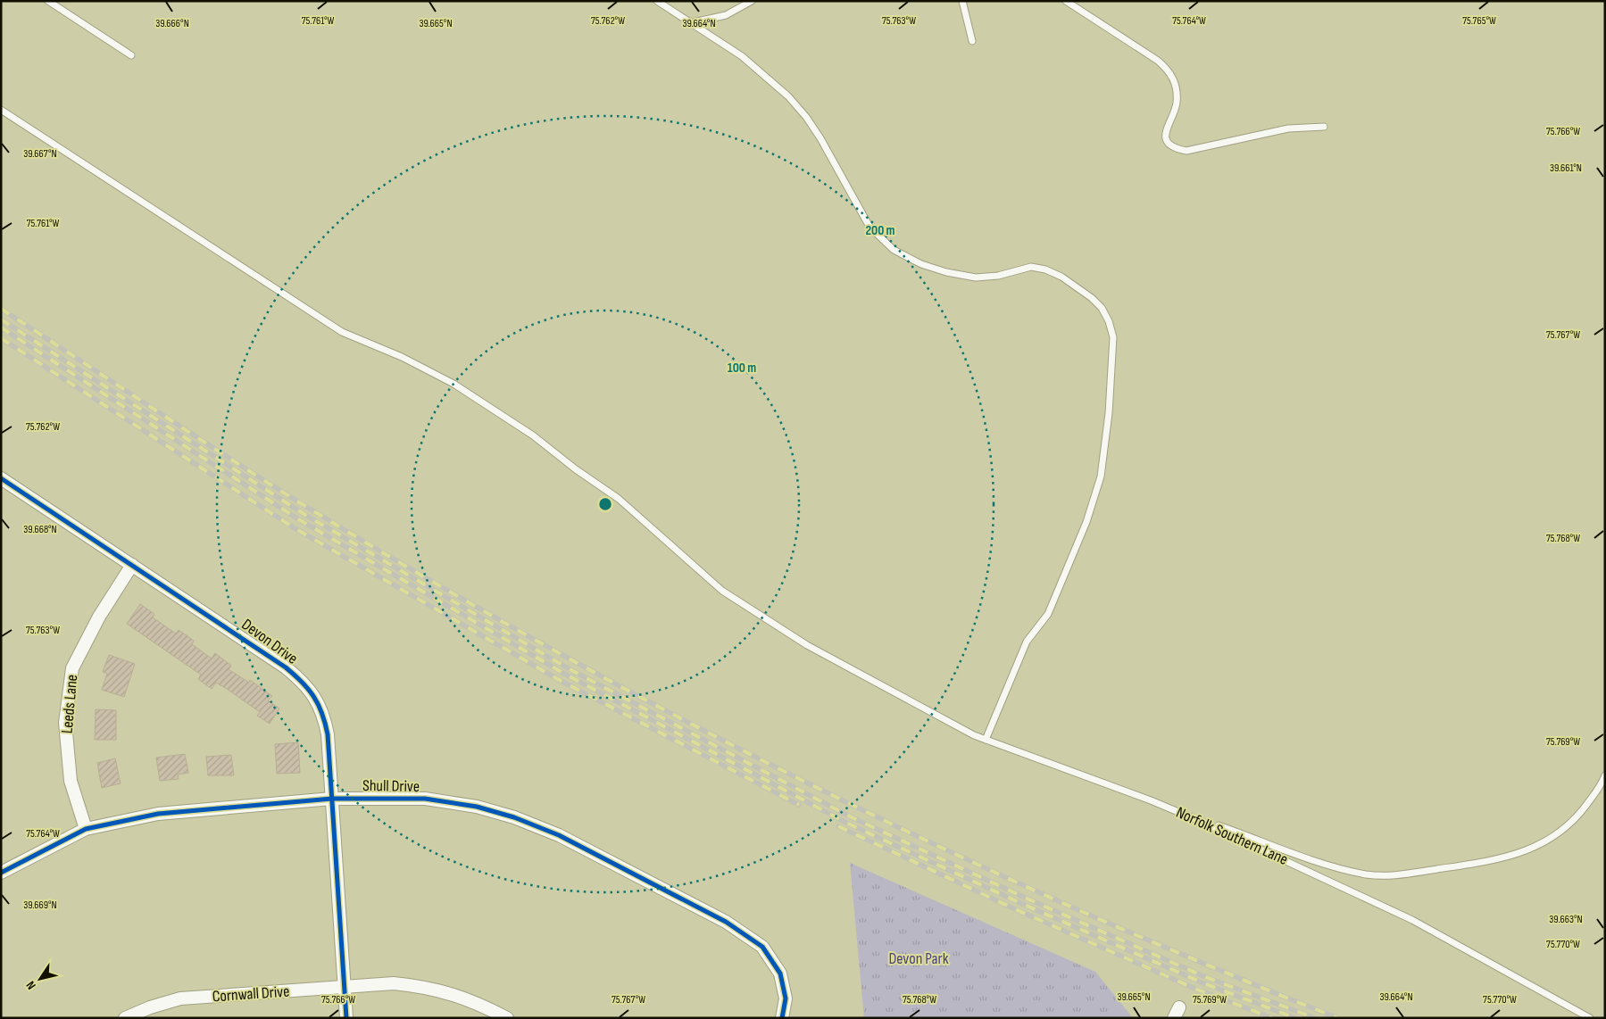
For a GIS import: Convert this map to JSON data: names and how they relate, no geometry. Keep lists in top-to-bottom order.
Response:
{
  "streets": {
    "street": [
      "Devon Drive",
      "Leeds Lane",
      "Shull Drive",
      "Cornwall Drive"
    ],
    "lane": ["Norfolk Southern Lane"]
  },
  "crossings": [
    ["Devon Drive", "Leeds Lane"],
    ["Devon Drive", "Shull Drive"],
    ["Devon Drive", "Cornwall Drive"],
    ["Leeds Lane", "Shull Drive"]
  ],
  "parks": ["Devon Park"],
  "north": "bottom left",
  "coordinates": [
    "75.761°W",
    "75.762°W",
    "75.763°W",
    "75.764°W",
    "75.765°W",
    "39.666°N",
    "39.665°N",
    "39.664°N",
    "75.766°W",
    "39.667°N",
    "39.661°N",
    "75.767°W",
    "39.668°N",
    "75.768°W",
    "75.769°W",
    "39.669°N",
    "39.663°N",
    "75.770°W"
  ],
  "rings": ["200 m", "100 m"]
}
